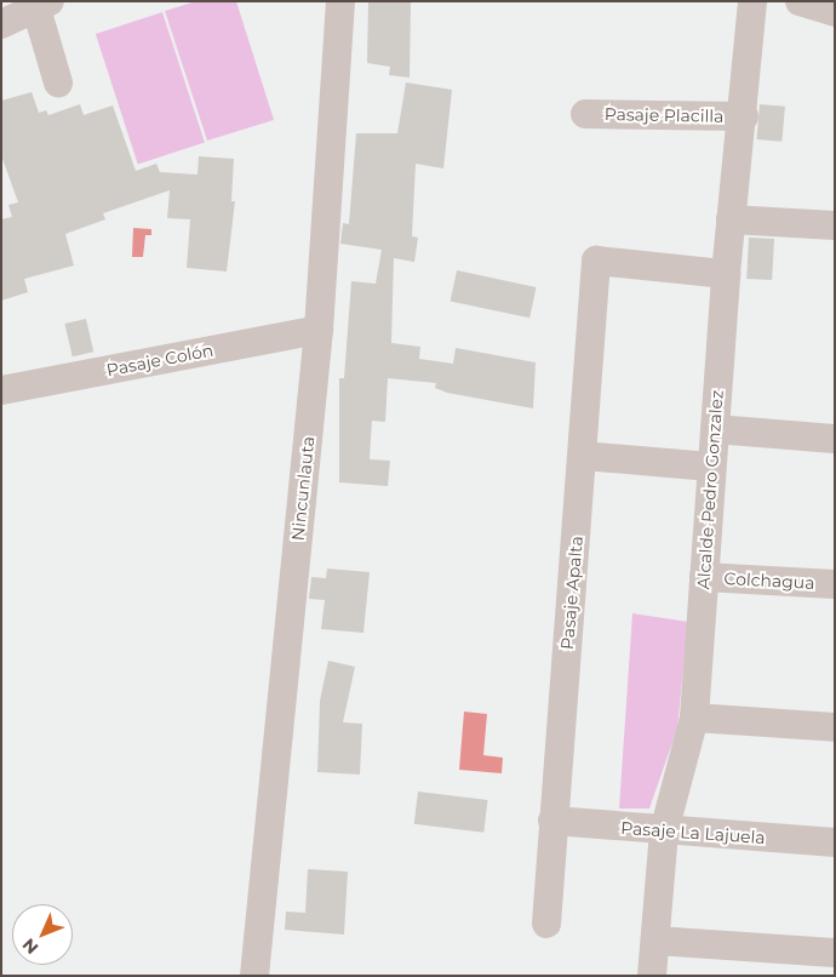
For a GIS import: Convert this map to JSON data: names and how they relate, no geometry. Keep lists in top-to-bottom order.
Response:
{
  "streets": {
    "street": [
      "Pasaje Placilla",
      "Pasaje Colón",
      "Nincunlauta",
      "Alcalde Pedro Gonzalez",
      "Colchagua",
      "Pasaje Apalta",
      "Pasaje La Lajuela"
    ]
  },
  "crossings": [
    ["Pasaje Placilla", "Alcalde Pedro Gonzalez"],
    ["Pasaje Colón", "Nincunlauta"],
    ["Alcalde Pedro Gonzalez", "Colchagua"],
    ["Alcalde Pedro Gonzalez", "Pasaje Apalta"],
    ["Alcalde Pedro Gonzalez", "Pasaje La Lajuela"],
    ["Pasaje Apalta", "Pasaje La Lajuela"]
  ],
  "north": "bottom left"
}
